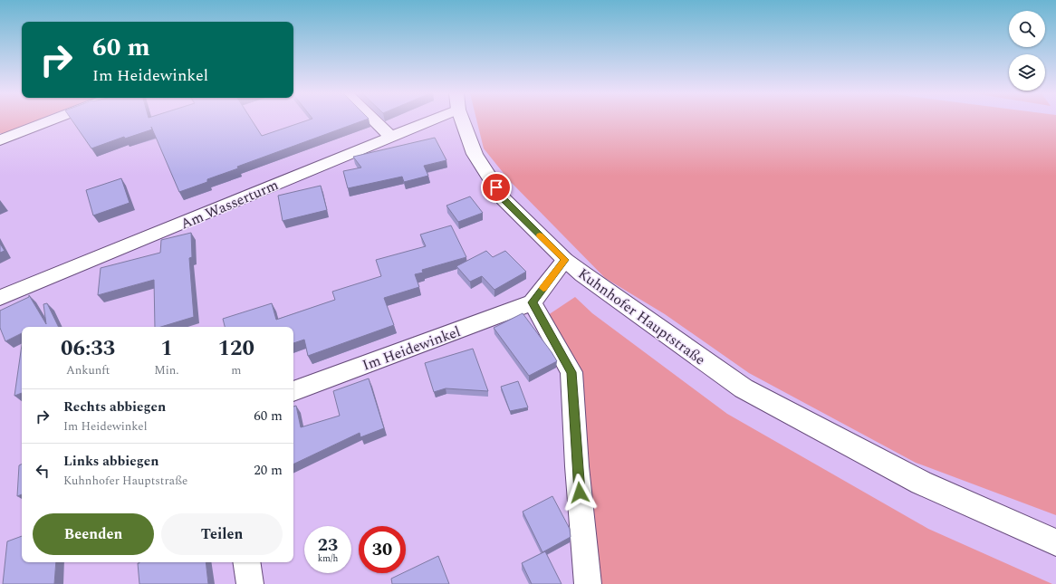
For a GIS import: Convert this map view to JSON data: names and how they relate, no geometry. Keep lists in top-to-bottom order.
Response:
{
  "streets": {
    "street": ["Am Wasserturm", "Kuhnhofer Hauptstraße", "Im Heidewinkel"]
  },
  "page": {
    "turn": ["60 m", "Im Heidewinkel"],
    "eta": [
      "06:33",
      "Ankunft",
      "1",
      "Min.",
      "120",
      "m"
    ],
    "list": [
      {
        "name": "Rechts abbiegen",
        "note": "Im Heidewinkel",
        "value": "60 m"
      },
      {
        "name": "Links abbiegen",
        "note": "Kuhnhofer Hauptstraße",
        "value": "20 m"
      }
    ],
    "buttons": ["Beenden", "Teilen"],
    "speed": "23 km/h",
    "limit": "30"
  }
}
